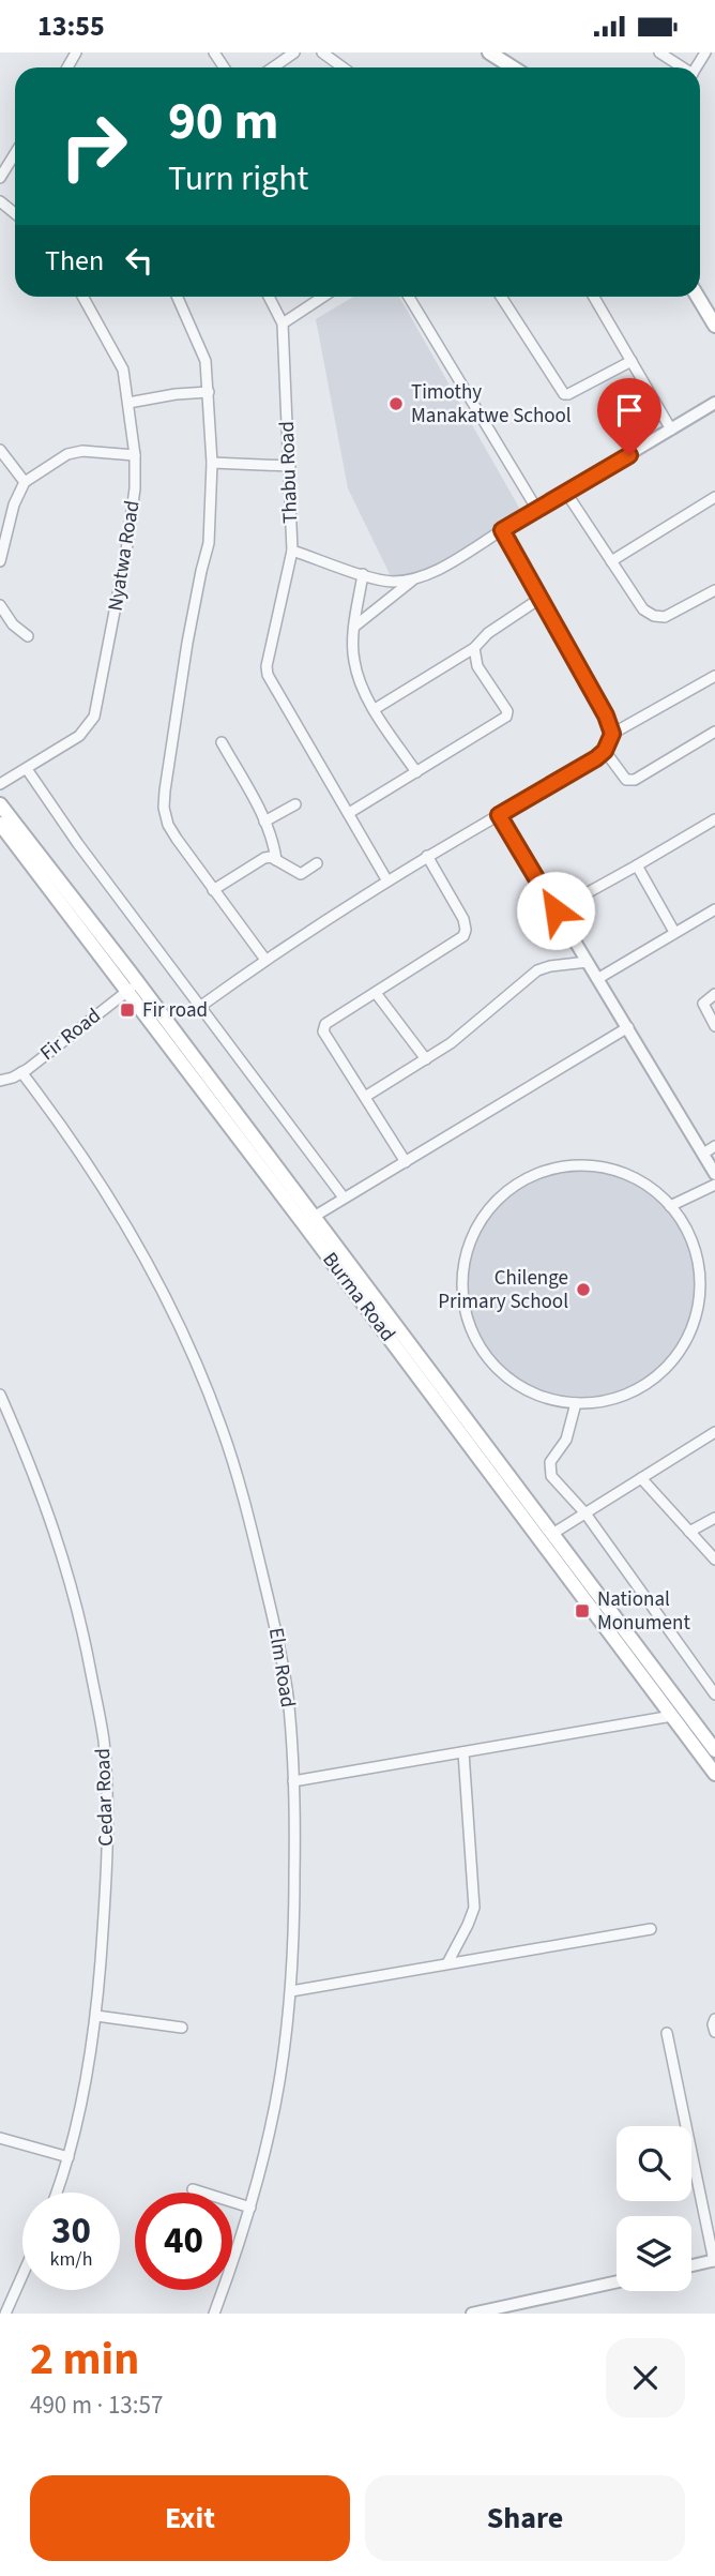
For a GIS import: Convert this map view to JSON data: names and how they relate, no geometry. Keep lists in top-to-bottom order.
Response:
{
  "streets": {
    "main road": ["Burma Road"],
    "street": [
      "Thabu Road",
      "Nyatwa Road",
      "Fir Road",
      "Elm Road",
      "Cedar Road"
    ]
  },
  "crossings": [
    ["Fir Road", "Burma Road"],
    ["Fir Road", "Elm Road"]
  ],
  "places": {
    "other": ["Timothy Manakatwe School", "Chilenge Primary School"],
    "transit": ["Fir road", "National Monument"]
  },
  "page": {
    "status": "13:55",
    "turn": ["90 m", "Turn right"],
    "then": "Then",
    "speed": "30 km/h",
    "limit": "40",
    "heading": ["2 min", "490 m · 13:57"],
    "buttons": ["Exit", "Share"]
  }
}
